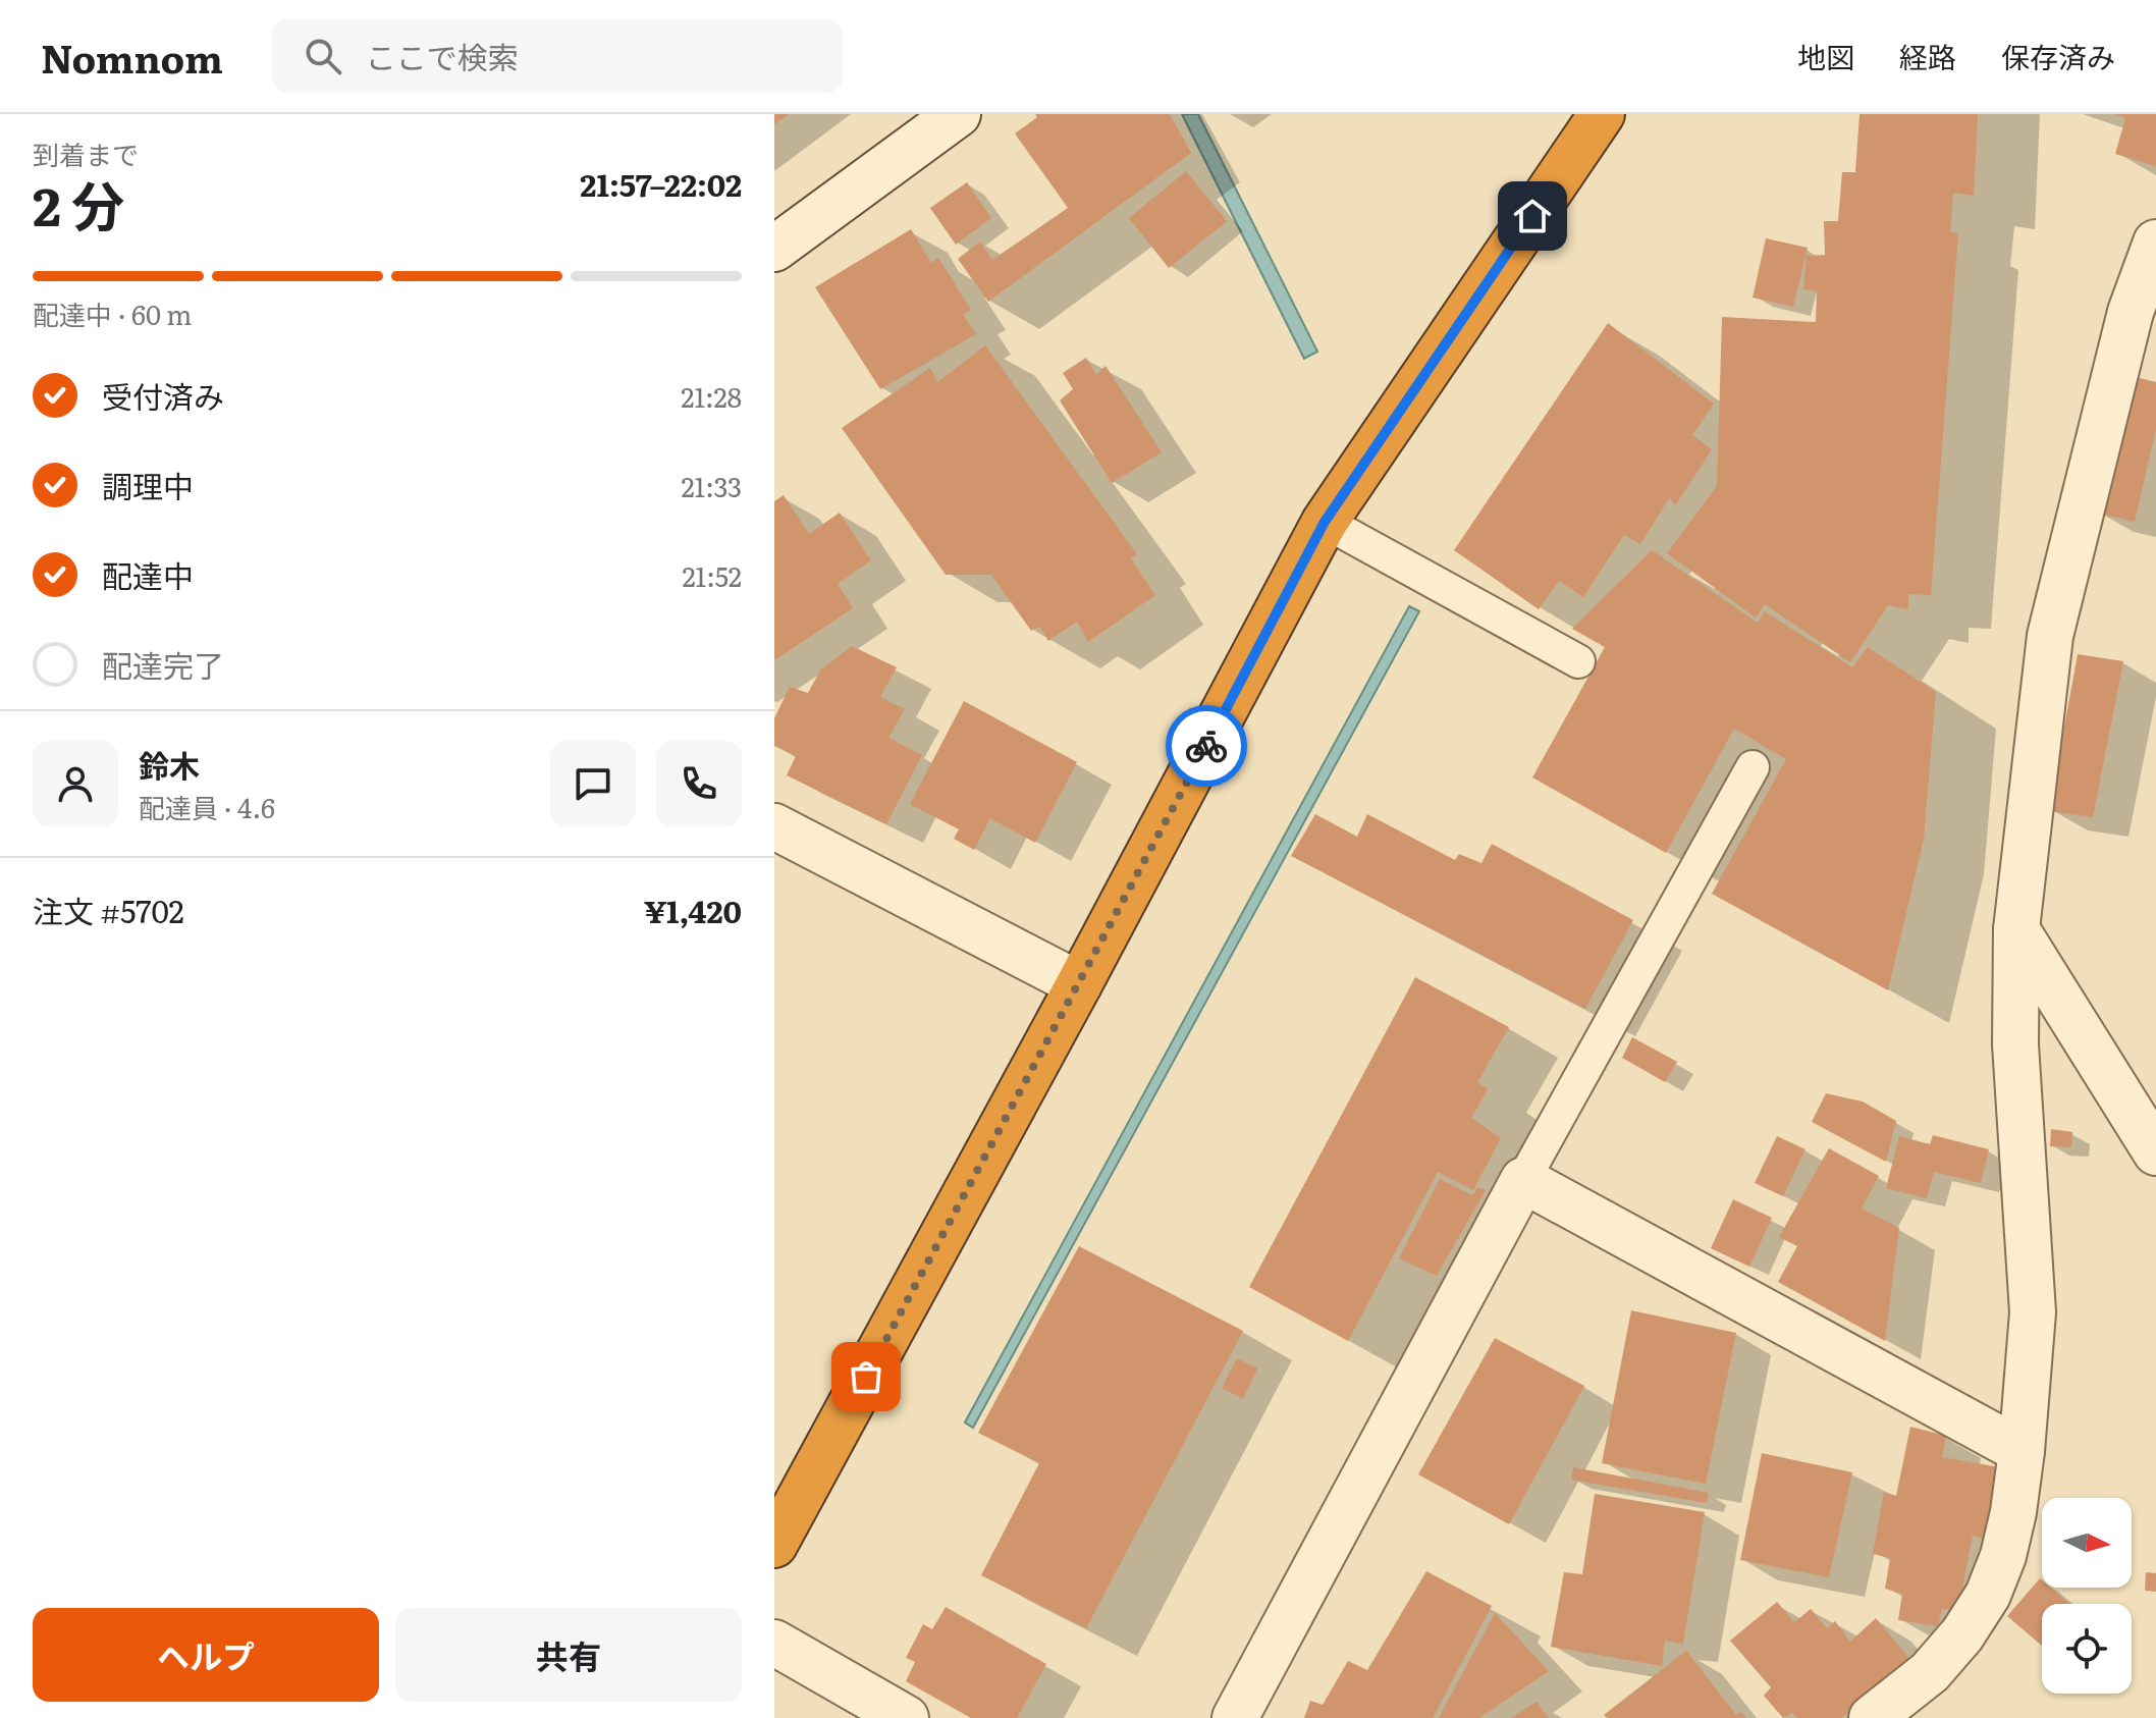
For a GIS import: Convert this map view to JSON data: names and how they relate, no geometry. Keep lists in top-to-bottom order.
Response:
{
  "north": "right",
  "page": {
    "header": "Nomnom",
    "search": "ここで検索",
    "nav": ["地図", "経路", "保存済み"],
    "heading": ["2 分", "到着まで", "21:57–22:02"],
    "panel": [
      "鈴木",
      "配達員 · 4.6",
      "注文 #5702",
      "¥1,420"
    ],
    "bar": "配達中 · 60 m",
    "list": [
      ["受付済み", "21:28"],
      ["調理中", "21:33"],
      ["配達中", "21:52"],
      "配達完了"
    ],
    "buttons": ["ヘルプ", "共有"]
  }
}
